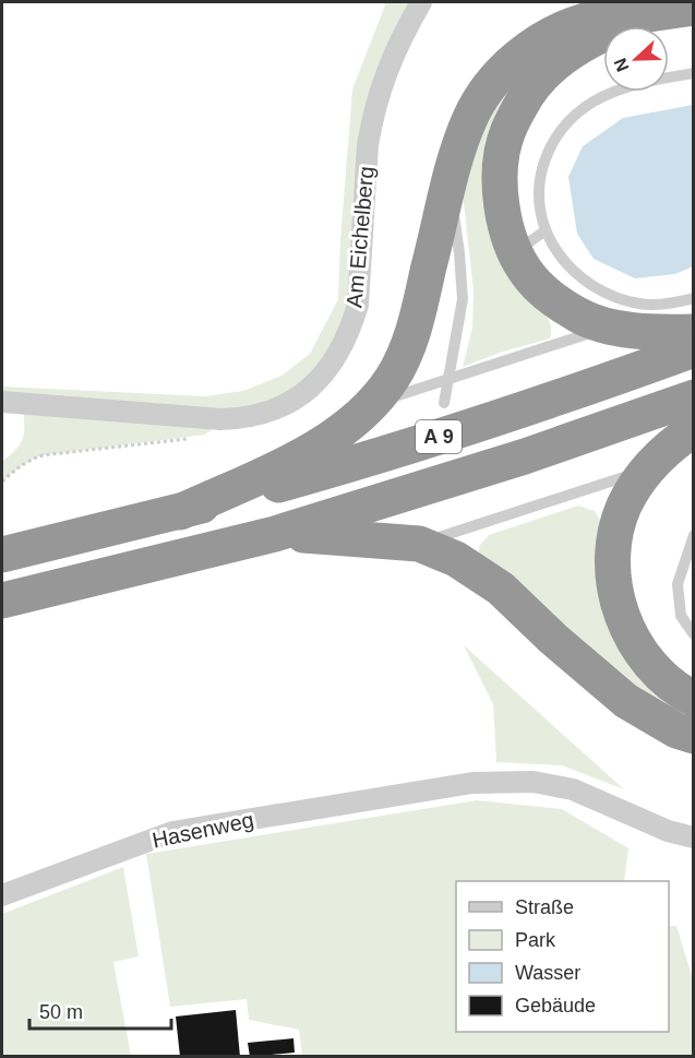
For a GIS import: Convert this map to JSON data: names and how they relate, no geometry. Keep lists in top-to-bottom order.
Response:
{
  "streets": {
    "highway": ["A 9"],
    "street": ["Am Eichelberg", "Hasenweg"]
  },
  "legend": [
    "Straße",
    "Park",
    "Wasser",
    "Gebäude"
  ],
  "scale_bar": "50 m",
  "north": "left"
}
